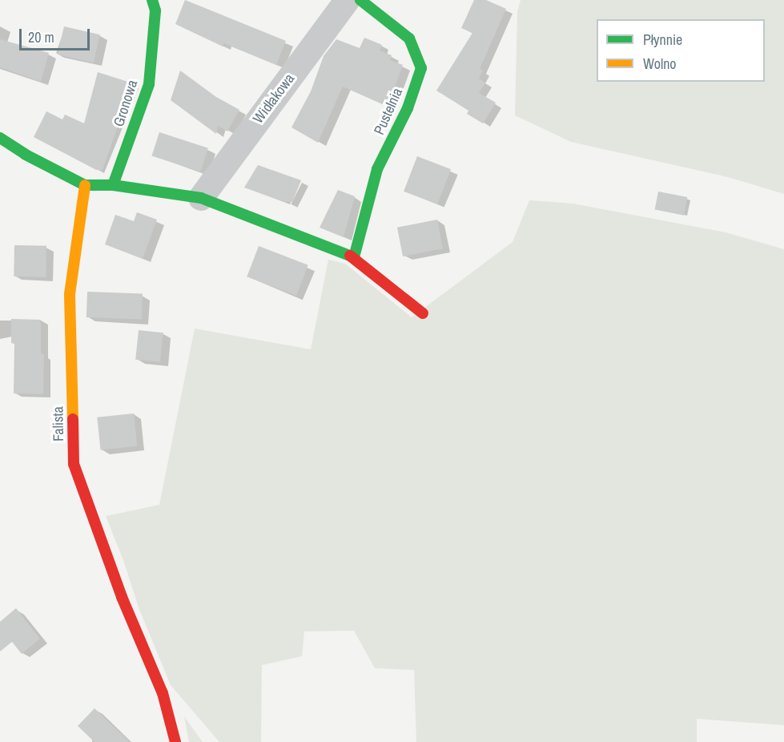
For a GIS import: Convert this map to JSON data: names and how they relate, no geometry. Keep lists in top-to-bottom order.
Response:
{
  "streets": {
    "street": [
      "Widłakowa",
      "Gronowa",
      "Pustelnia",
      "Falista"
    ]
  },
  "legend": ["Płynnie", "Wolno"],
  "scale_bar": "20 m"
}
